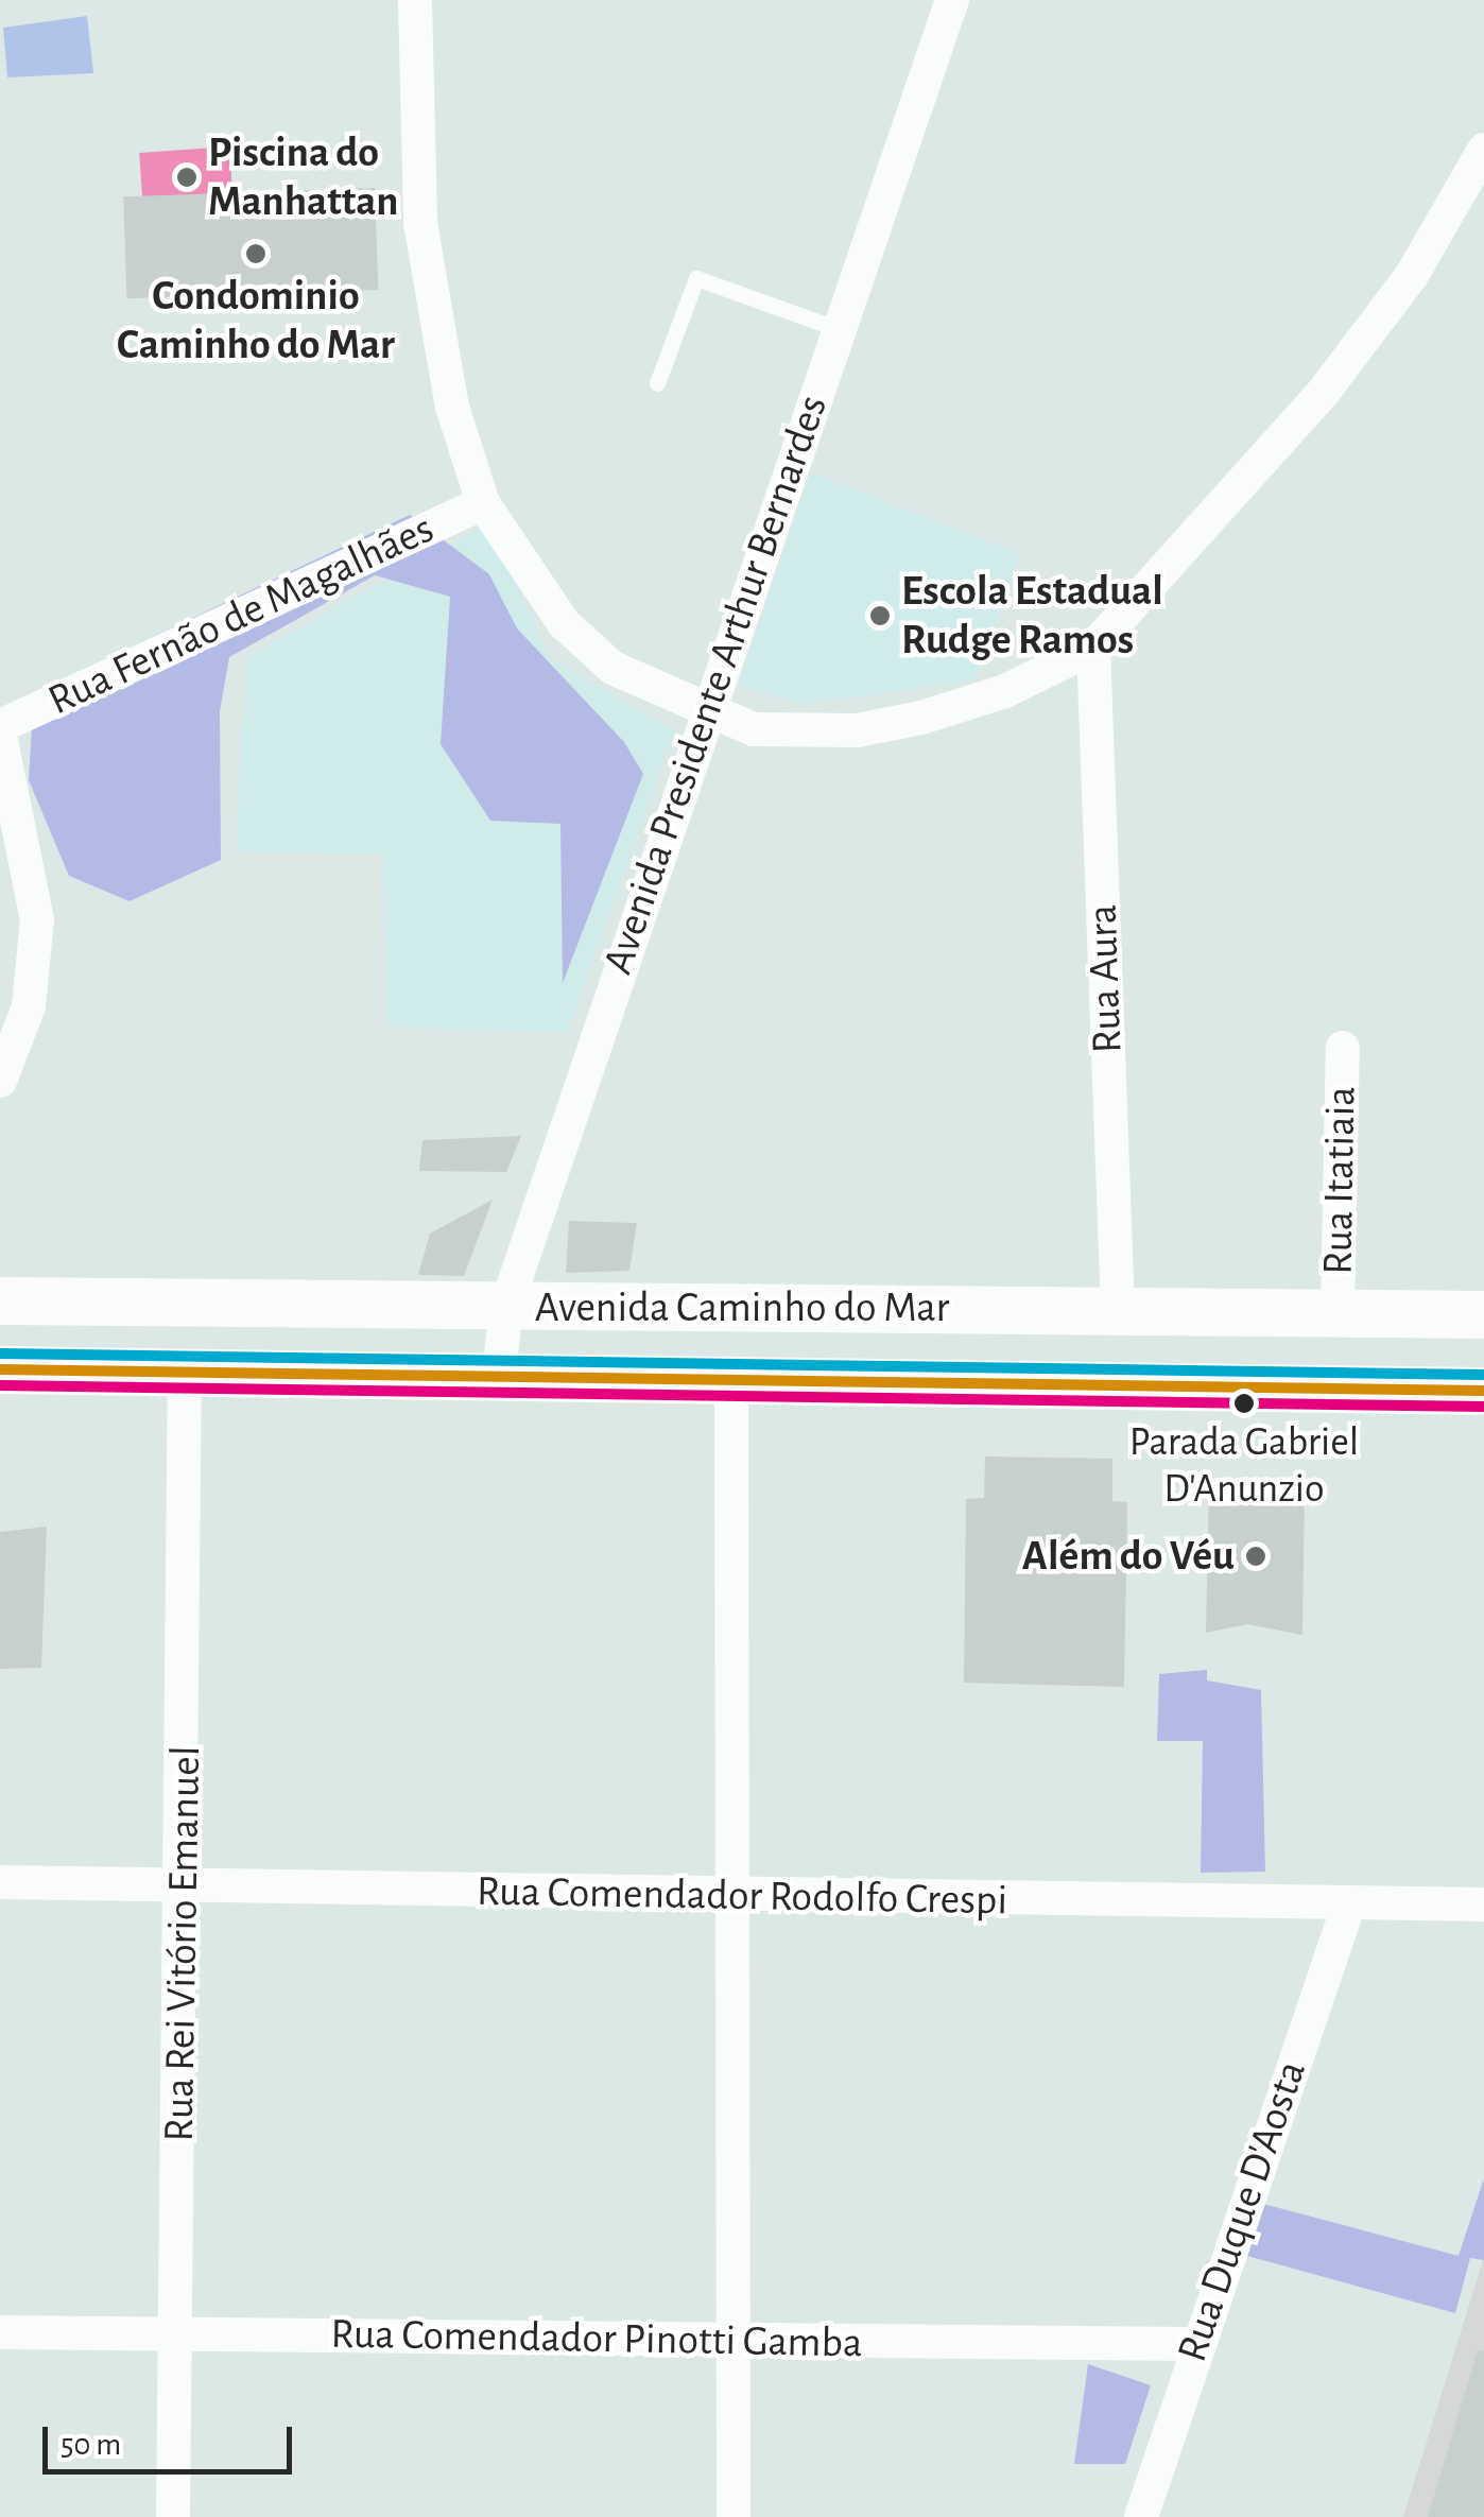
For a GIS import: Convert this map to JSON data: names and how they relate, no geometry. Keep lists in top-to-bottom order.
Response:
{
  "streets": {
    "main road": ["Avenida Caminho do Mar"],
    "street": [
      "Rua Fernão de Magalhães",
      "Avenida Presidente Arthur Bernardes",
      "Rua Aura",
      "Rua Itatiaia",
      "Rua Comendador Rodolfo Crespi",
      "Rua Rei Vitório Emanuel",
      "Rua Duque D'Aosta",
      "Rua Comendador Pinotti Gamba"
    ]
  },
  "crossings": [
    ["Avenida Presidente Arthur Bernardes", "Avenida Caminho do Mar"],
    ["Rua Aura", "Avenida Caminho do Mar"],
    ["Rua Itatiaia", "Avenida Caminho do Mar"],
    ["Avenida Caminho do Mar", "Rua Rei Vitório Emanuel"],
    ["Rua Comendador Rodolfo Crespi", "Rua Rei Vitório Emanuel"],
    ["Rua Comendador Rodolfo Crespi", "Rua Duque D'Aosta"],
    ["Rua Rei Vitório Emanuel", "Rua Comendador Pinotti Gamba"],
    ["Rua Duque D'Aosta", "Rua Comendador Pinotti Gamba"]
  ],
  "places": [
    "Piscina do Manhattan",
    "Condominio Caminho do Mar",
    "Escola Estadual Rudge Ramos",
    "Parada Gabriel D'Anunzio",
    "Além do Véu"
  ],
  "scale_bar": "50 m"
}
